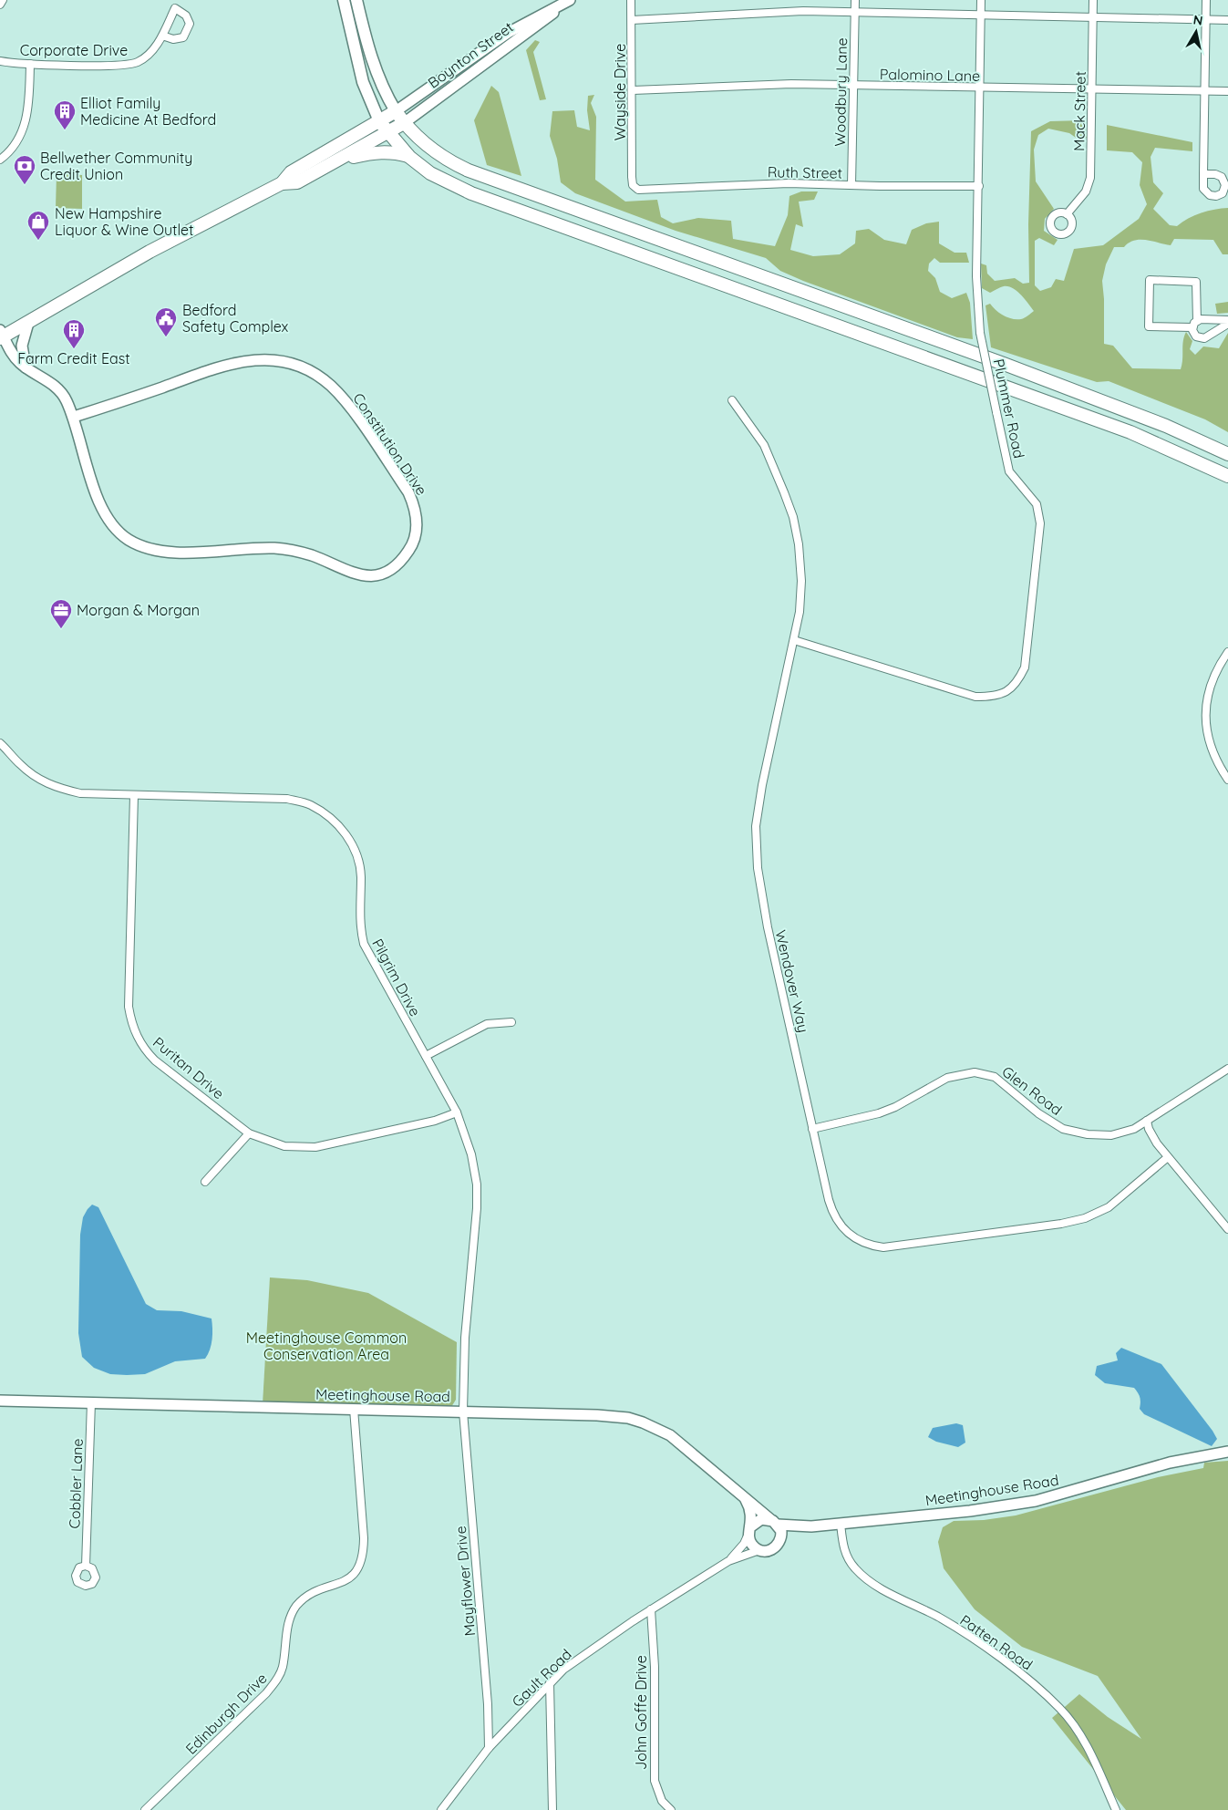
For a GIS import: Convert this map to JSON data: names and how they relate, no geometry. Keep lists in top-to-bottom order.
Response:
{
  "streets": {
    "highway": ["Boynton Street"],
    "street": [
      "Corporate Drive",
      "Palomino Lane",
      "Wayside Drive",
      "Woodbury Lane",
      "Mack Street",
      "Ruth Street",
      "Plummer Road",
      "Constitution Drive",
      "Pilgrim Drive",
      "Wendover Way",
      "Puritan Drive",
      "Glen Road",
      "Meetinghouse Road",
      "Cobbler Lane",
      "Mayflower Drive",
      "Patten Road",
      "Gault Road",
      "John Goffe Drive",
      "Edinburgh Drive"
    ]
  },
  "crossings": [
    ["Palomino Lane", "Wayside Drive"],
    ["Palomino Lane", "Woodbury Lane"],
    ["Palomino Lane", "Mack Street"],
    ["Palomino Lane", "Plummer Road"],
    ["Wayside Drive", "Ruth Street"],
    ["Woodbury Lane", "Ruth Street"],
    ["Ruth Street", "Plummer Road"],
    ["Plummer Road", "Wendover Way"],
    ["Pilgrim Drive", "Puritan Drive"],
    ["Pilgrim Drive", "Meetinghouse Road"],
    ["Pilgrim Drive", "Mayflower Drive"],
    ["Wendover Way", "Glen Road"],
    ["Meetinghouse Road", "Cobbler Lane"],
    ["Meetinghouse Road", "Mayflower Drive"],
    ["Meetinghouse Road", "Patten Road"],
    ["Meetinghouse Road", "Gault Road"],
    ["Meetinghouse Road", "Edinburgh Drive"],
    ["Mayflower Drive", "Gault Road"],
    ["Gault Road", "John Goffe Drive"]
  ],
  "parks": ["Meetinghouse Common Conservation Area"],
  "places": {
    "building": ["Elliot Family Medicine At Bedford", "Farm Credit East"],
    "bank": ["Bellwether Community Credit Union"],
    "shop": ["New Hampshire Liquor & Wine Outlet"],
    "public building": ["Bedford Safety Complex"],
    "office": ["Morgan & Morgan"]
  },
  "north": "top"
}
